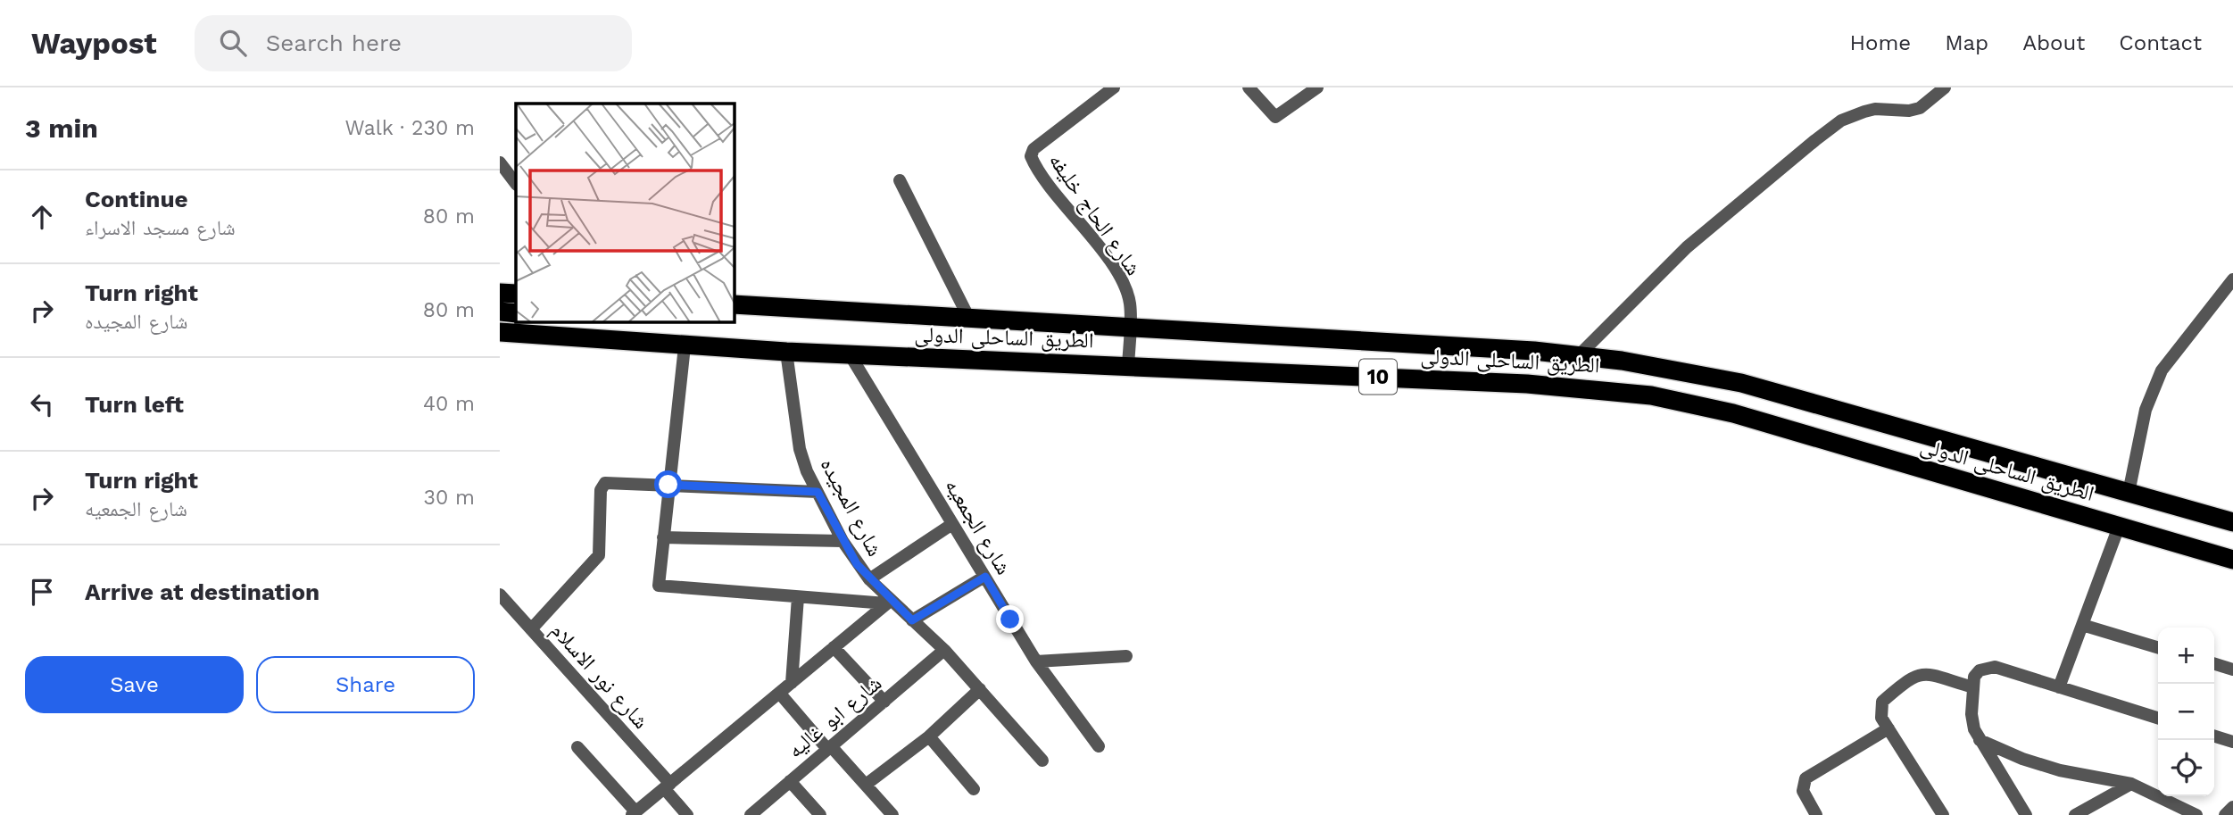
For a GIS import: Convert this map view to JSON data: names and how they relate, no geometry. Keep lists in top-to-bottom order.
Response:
{
  "streets": {
    "highway": ["الطريق الساحلى الدولى", "10"],
    "street": [
      "شارع الحاج خليفه",
      "شارع المجيده",
      "شارع الجمعيه",
      "شارع نور الاسلام",
      "شارع ابو غاليه"
    ]
  },
  "crossings": [
    ["شارع الحاج خليفه", "الطريق الساحلى الدولى"],
    ["الطريق الساحلى الدولى", "شارع المجيده"],
    ["الطريق الساحلى الدولى", "شارع الجمعيه"],
    ["شارع المجيده", "شارع ابو غاليه"]
  ],
  "page": {
    "header": "Waypost",
    "search": "Search here",
    "nav": [
      "Home",
      "Map",
      "About",
      "Contact"
    ],
    "heading": ["3 min", "Walk · 230 m"],
    "list": [
      ["Continue", "شارع مسجد الاسراء", "80 m"],
      ["Turn right", "شارع المجيده", "80 m"],
      ["Turn left", "40 m"],
      ["Turn right", "شارع الجمعيه", "30 m"],
      "Arrive at destination"
    ],
    "map_buttons": ["+", "−"],
    "buttons": ["Save", "Share"]
  }
}
